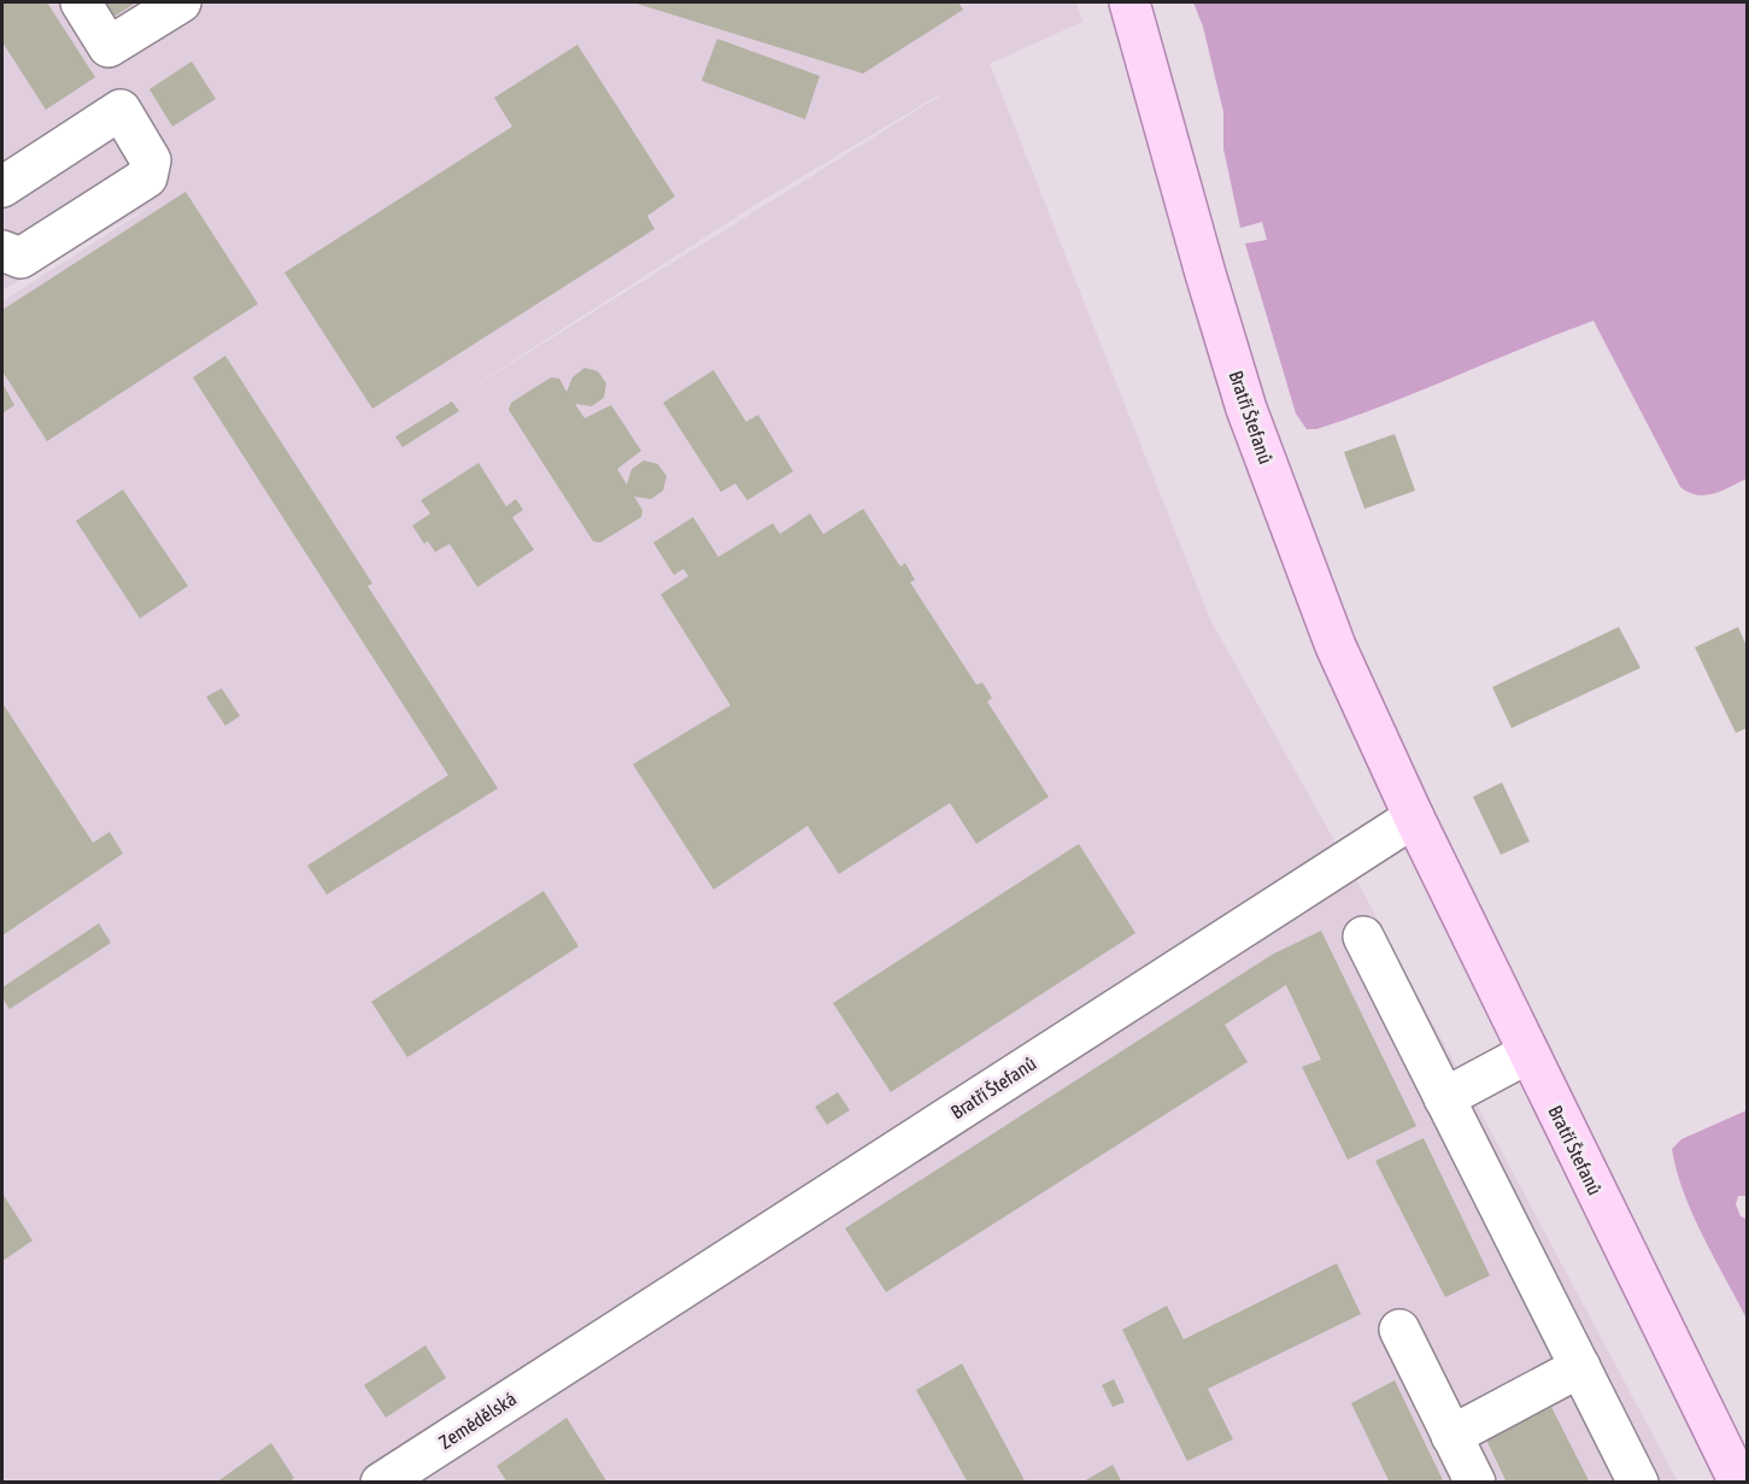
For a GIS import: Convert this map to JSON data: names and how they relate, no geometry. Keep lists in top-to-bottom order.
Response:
{
  "streets": {
    "main road": ["Bratří Štefanů"],
    "street": ["Zemědělská"]
  },
  "crossings": [
    ["Bratří Štefanů", "Zemědělská"]
  ]
}
